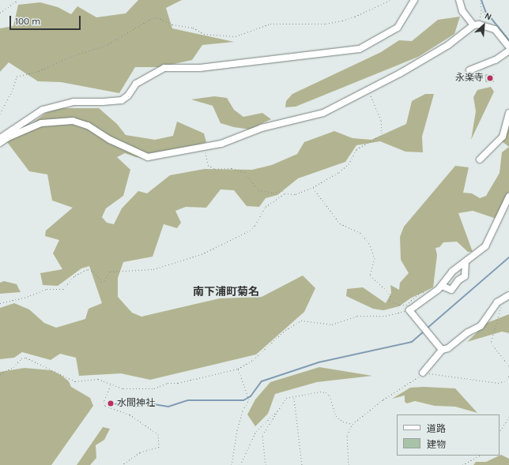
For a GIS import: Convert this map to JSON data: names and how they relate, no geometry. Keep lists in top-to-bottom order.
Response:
{
  "districts": ["南下浦町菊名"],
  "places": ["永楽寺", "水間神社"],
  "legend": ["道路", "建物"],
  "scale_bar": "100 m",
  "north": "top right"
}
